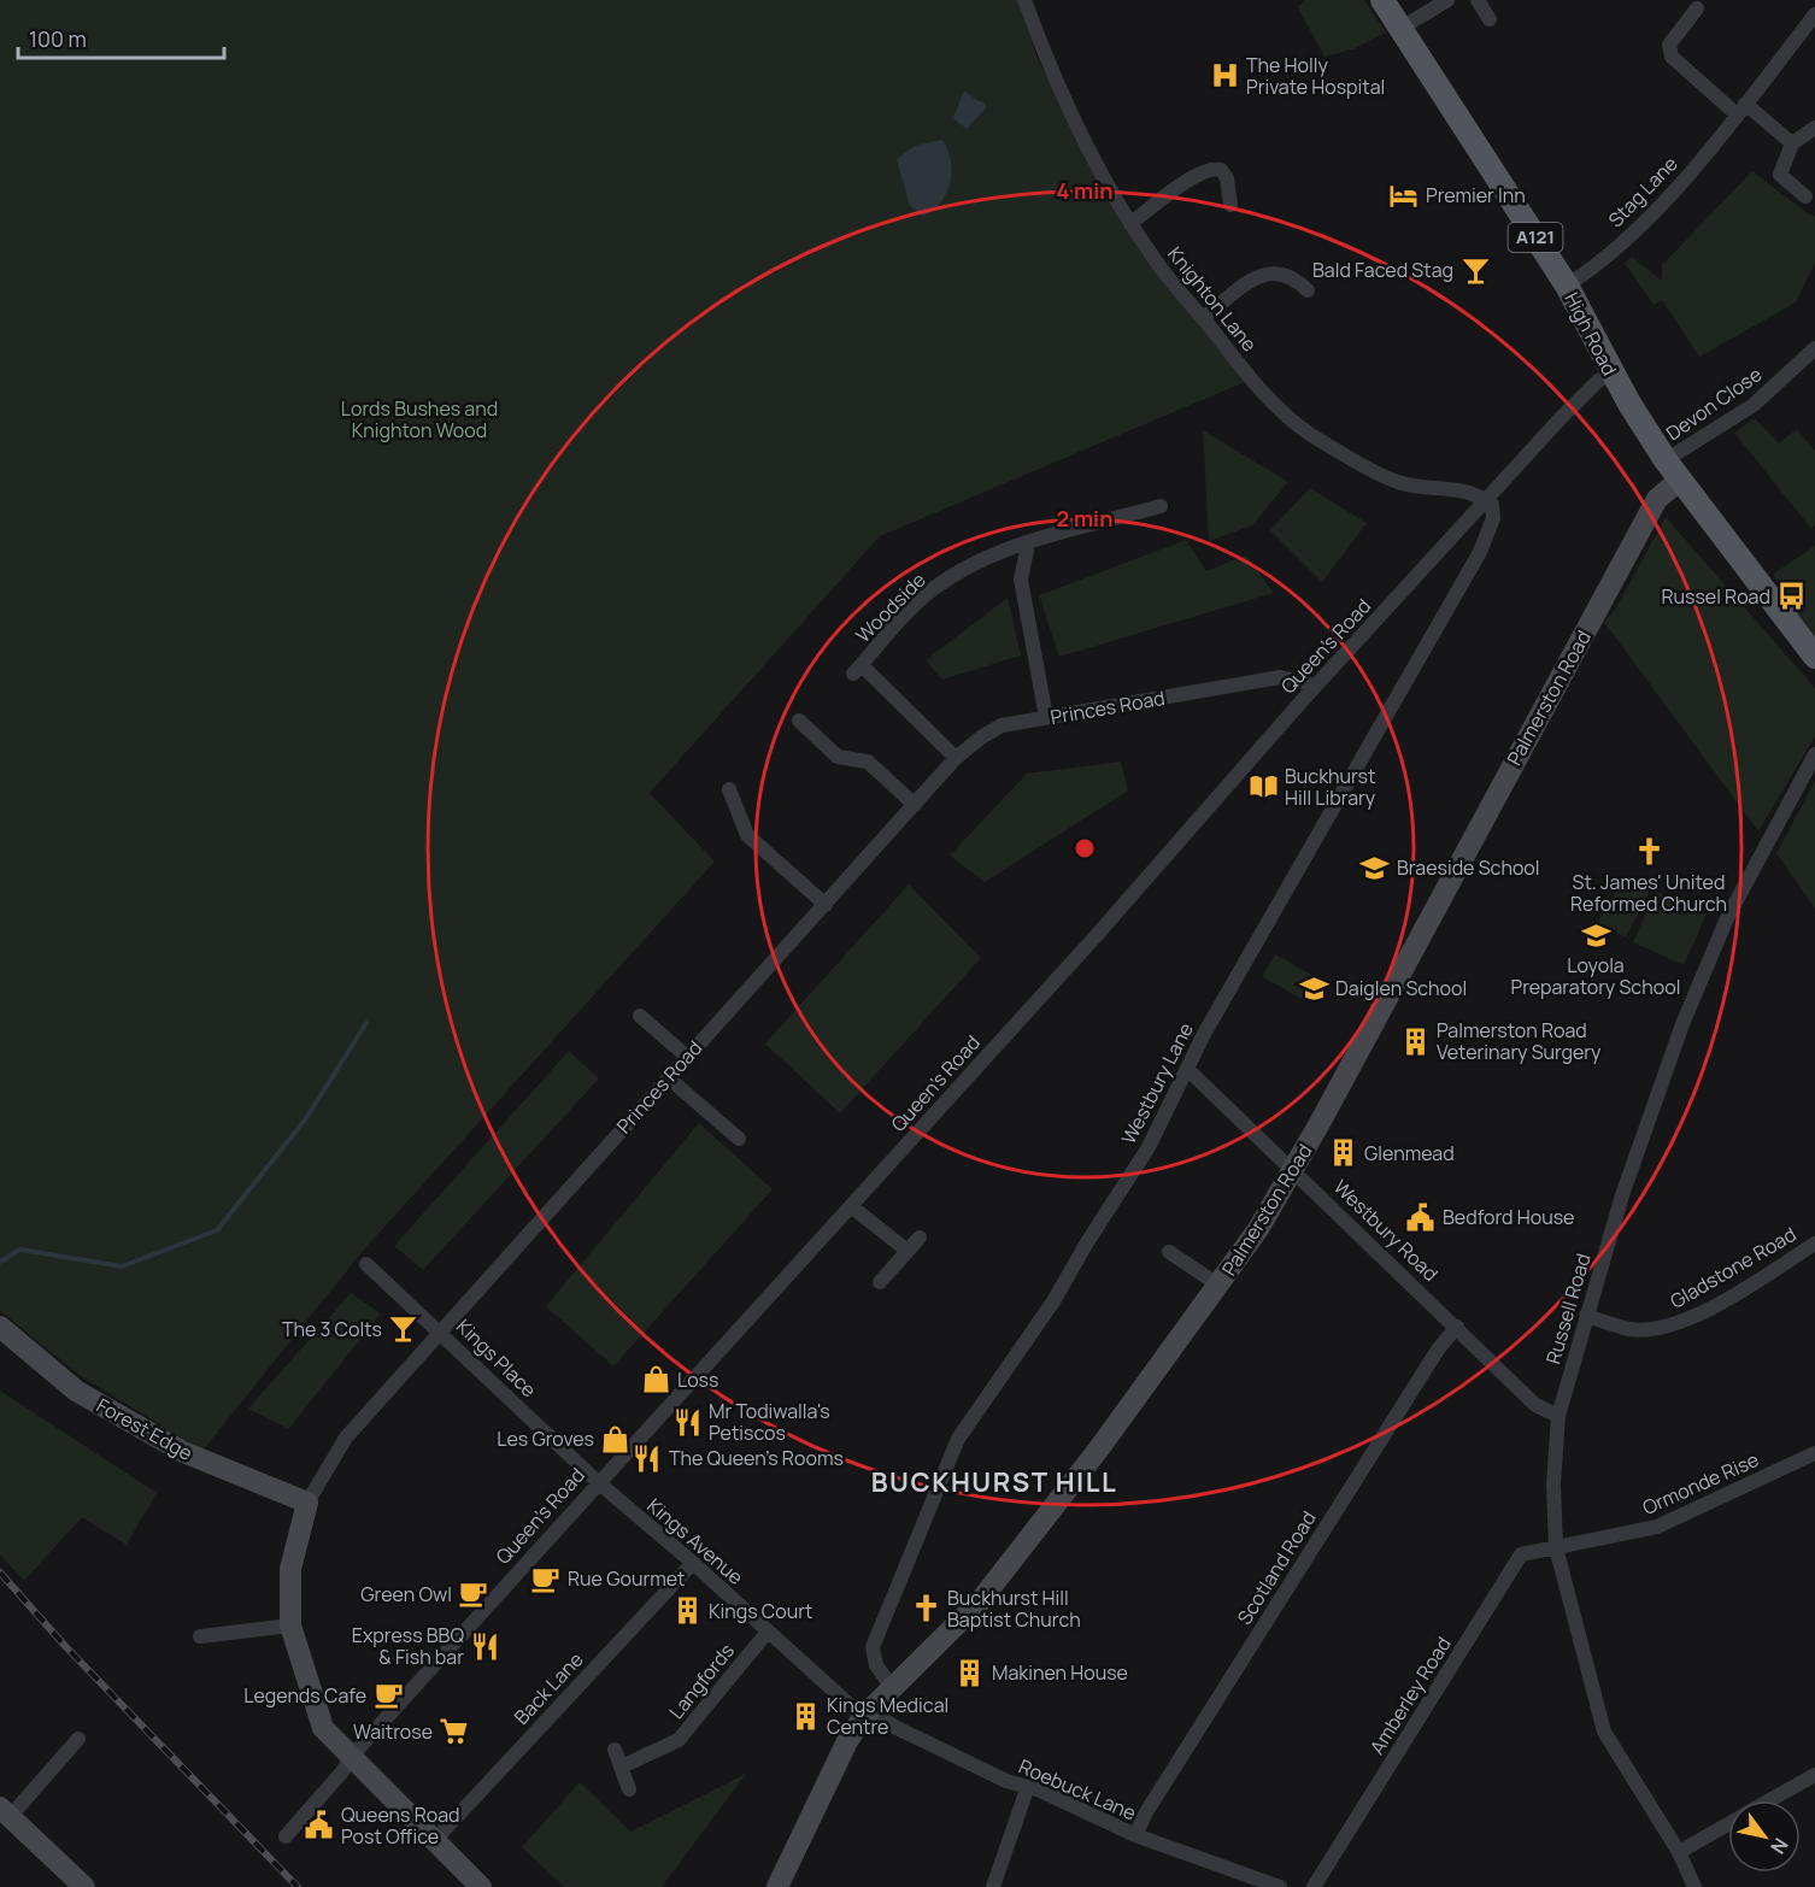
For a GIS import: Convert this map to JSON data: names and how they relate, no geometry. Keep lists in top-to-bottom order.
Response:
{
  "streets": {
    "main road": [
      "A121",
      "High Road",
      "Palmerston Road",
      "Princes Road",
      "Forest Edge"
    ],
    "street": [
      "Stag Lane",
      "Knighton Lane",
      "Devon Close",
      "Woodside",
      "Queen's Road",
      "Westbury Lane",
      "Westbury Road",
      "Gladstone Road",
      "Russell Road",
      "Kings Place",
      "Ormonde Rise",
      "Kings Avenue",
      "Scotland Road",
      "Langfords",
      "Back Lane",
      "Amberley Road",
      "Roebuck Lane"
    ]
  },
  "crossings": [
    ["Stag Lane", "High Road"],
    ["Knighton Lane", "Queen's Road"],
    ["Knighton Lane", "Westbury Lane"],
    ["High Road", "Devon Close"],
    ["High Road", "Queen's Road"],
    ["High Road", "Palmerston Road"],
    ["Devon Close", "Palmerston Road"],
    ["Woodside", "Princes Road"],
    ["Queen's Road", "Princes Road"],
    ["Queen's Road", "Westbury Lane"],
    ["Queen's Road", "Kings Place"],
    ["Queen's Road", "Kings Avenue"],
    ["Palmerston Road", "Westbury Lane"],
    ["Palmerston Road", "Westbury Road"],
    ["Palmerston Road", "Kings Avenue"],
    ["Palmerston Road", "Roebuck Lane"],
    ["Princes Road", "Kings Place"],
    ["Princes Road", "Forest Edge"],
    ["Princes Road", "Back Lane"],
    ["Westbury Lane", "Westbury Road"],
    ["Westbury Road", "Russell Road"],
    ["Westbury Road", "Scotland Road"],
    ["Gladstone Road", "Russell Road"],
    ["Russell Road", "Ormonde Rise"],
    ["Russell Road", "Amberley Road"],
    ["Kings Place", "Kings Avenue"],
    ["Ormonde Rise", "Amberley Road"],
    ["Kings Avenue", "Langfords"],
    ["Kings Avenue", "Back Lane"],
    ["Kings Avenue", "Roebuck Lane"],
    ["Scotland Road", "Roebuck Lane"]
  ],
  "districts": ["BUCKHURST HILL"],
  "parks": ["Lords Bushes and Knighton Wood"],
  "places": {
    "hospital": ["The Holly Private Hospital"],
    "hotel": ["Premier Inn"],
    "bar": ["Bald Faced Stag", "The 3 Colts"],
    "bus stop": ["Russel Road"],
    "library": ["Buckhurst Hill Library"],
    "church": ["St. James' United Reformed Church", "Buckhurst Hill Baptist Church"],
    "school or university": ["Braeside School", "Loyola Preparatory School", "Daiglen School"],
    "building": [
      "Palmerston Road Veterinary Surgery",
      "Glenmead",
      "Kings Court",
      "Makinen House",
      "Kings Medical Centre"
    ],
    "public building": ["Bedford House", "Queens Road Post Office"],
    "shop": ["Loss", "Les Groves"],
    "restaurant": ["Mr Todiwalla's Petiscos", "The Queen's Rooms", "Express BBQ & Fish bar"],
    "cafe": ["Rue Gourmet", "Green Owl", "Legends Cafe"],
    "supermarket": ["Waitrose"]
  },
  "scale_bar": "100 m",
  "north": "bottom right",
  "rings": ["4 min", "2 min"]
}
